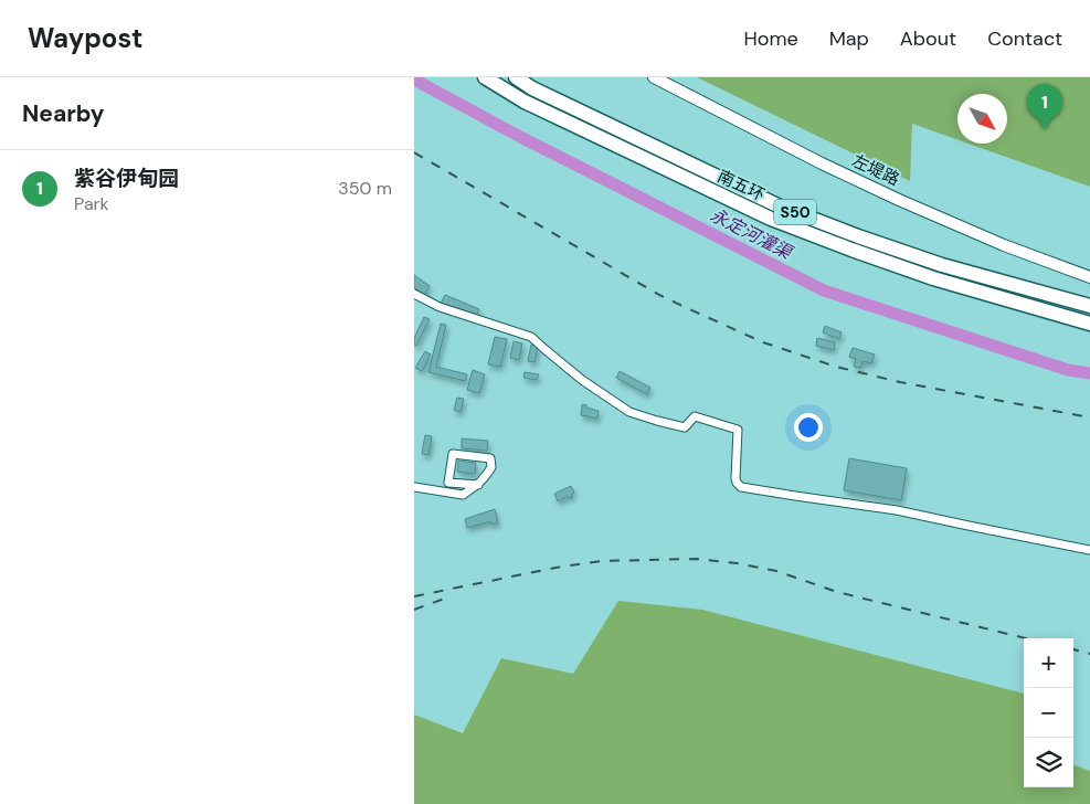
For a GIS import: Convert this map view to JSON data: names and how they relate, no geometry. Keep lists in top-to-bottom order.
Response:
{
  "streets": {
    "highway": ["南五环", "S50"],
    "main road": ["左堤路"]
  },
  "water": ["永定河灌渠"],
  "north": "bottom right",
  "page": {
    "header": "Waypost",
    "nav": [
      "Home",
      "Map",
      "About",
      "Contact"
    ],
    "heading": "Nearby",
    "pins": "1",
    "list": [
      {
        "mark": "1",
        "name": "紫谷伊甸园",
        "note": "Park",
        "value": "350 m"
      }
    ],
    "map_buttons": ["+", "−"]
  }
}
